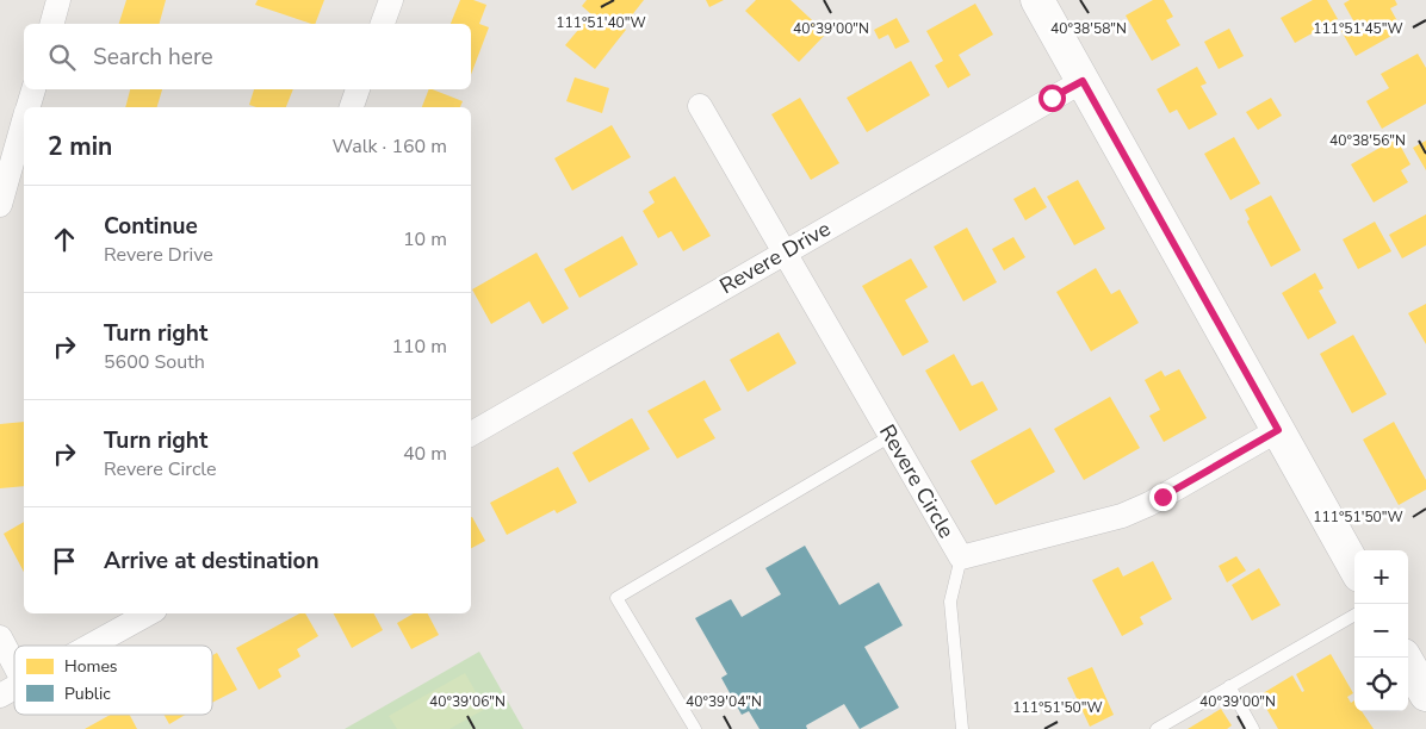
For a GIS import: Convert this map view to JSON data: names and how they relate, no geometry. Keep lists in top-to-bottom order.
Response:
{
  "streets": {
    "street": ["Revere Drive", "Revere Circle"]
  },
  "crossings": [
    ["Revere Drive", "Revere Circle"]
  ],
  "legend": ["Homes", "Public"],
  "page": {
    "search": "Search here",
    "heading": ["2 min", "Walk · 160 m"],
    "list": [
      ["Continue", "Revere Drive", "10 m"],
      ["Turn right", "5600 South", "110 m"],
      ["Turn right", "Revere Circle", "40 m"],
      "Arrive at destination"
    ],
    "map_buttons": ["+", "−"]
  },
  "coordinates": [
    "111°51'40\"W",
    "40°39'00\"N",
    "40°38'58\"N",
    "111°51'45\"W",
    "40°38'56\"N",
    "111°51'50\"W",
    "40°39'06\"N",
    "40°39'04\"N"
  ]
}
